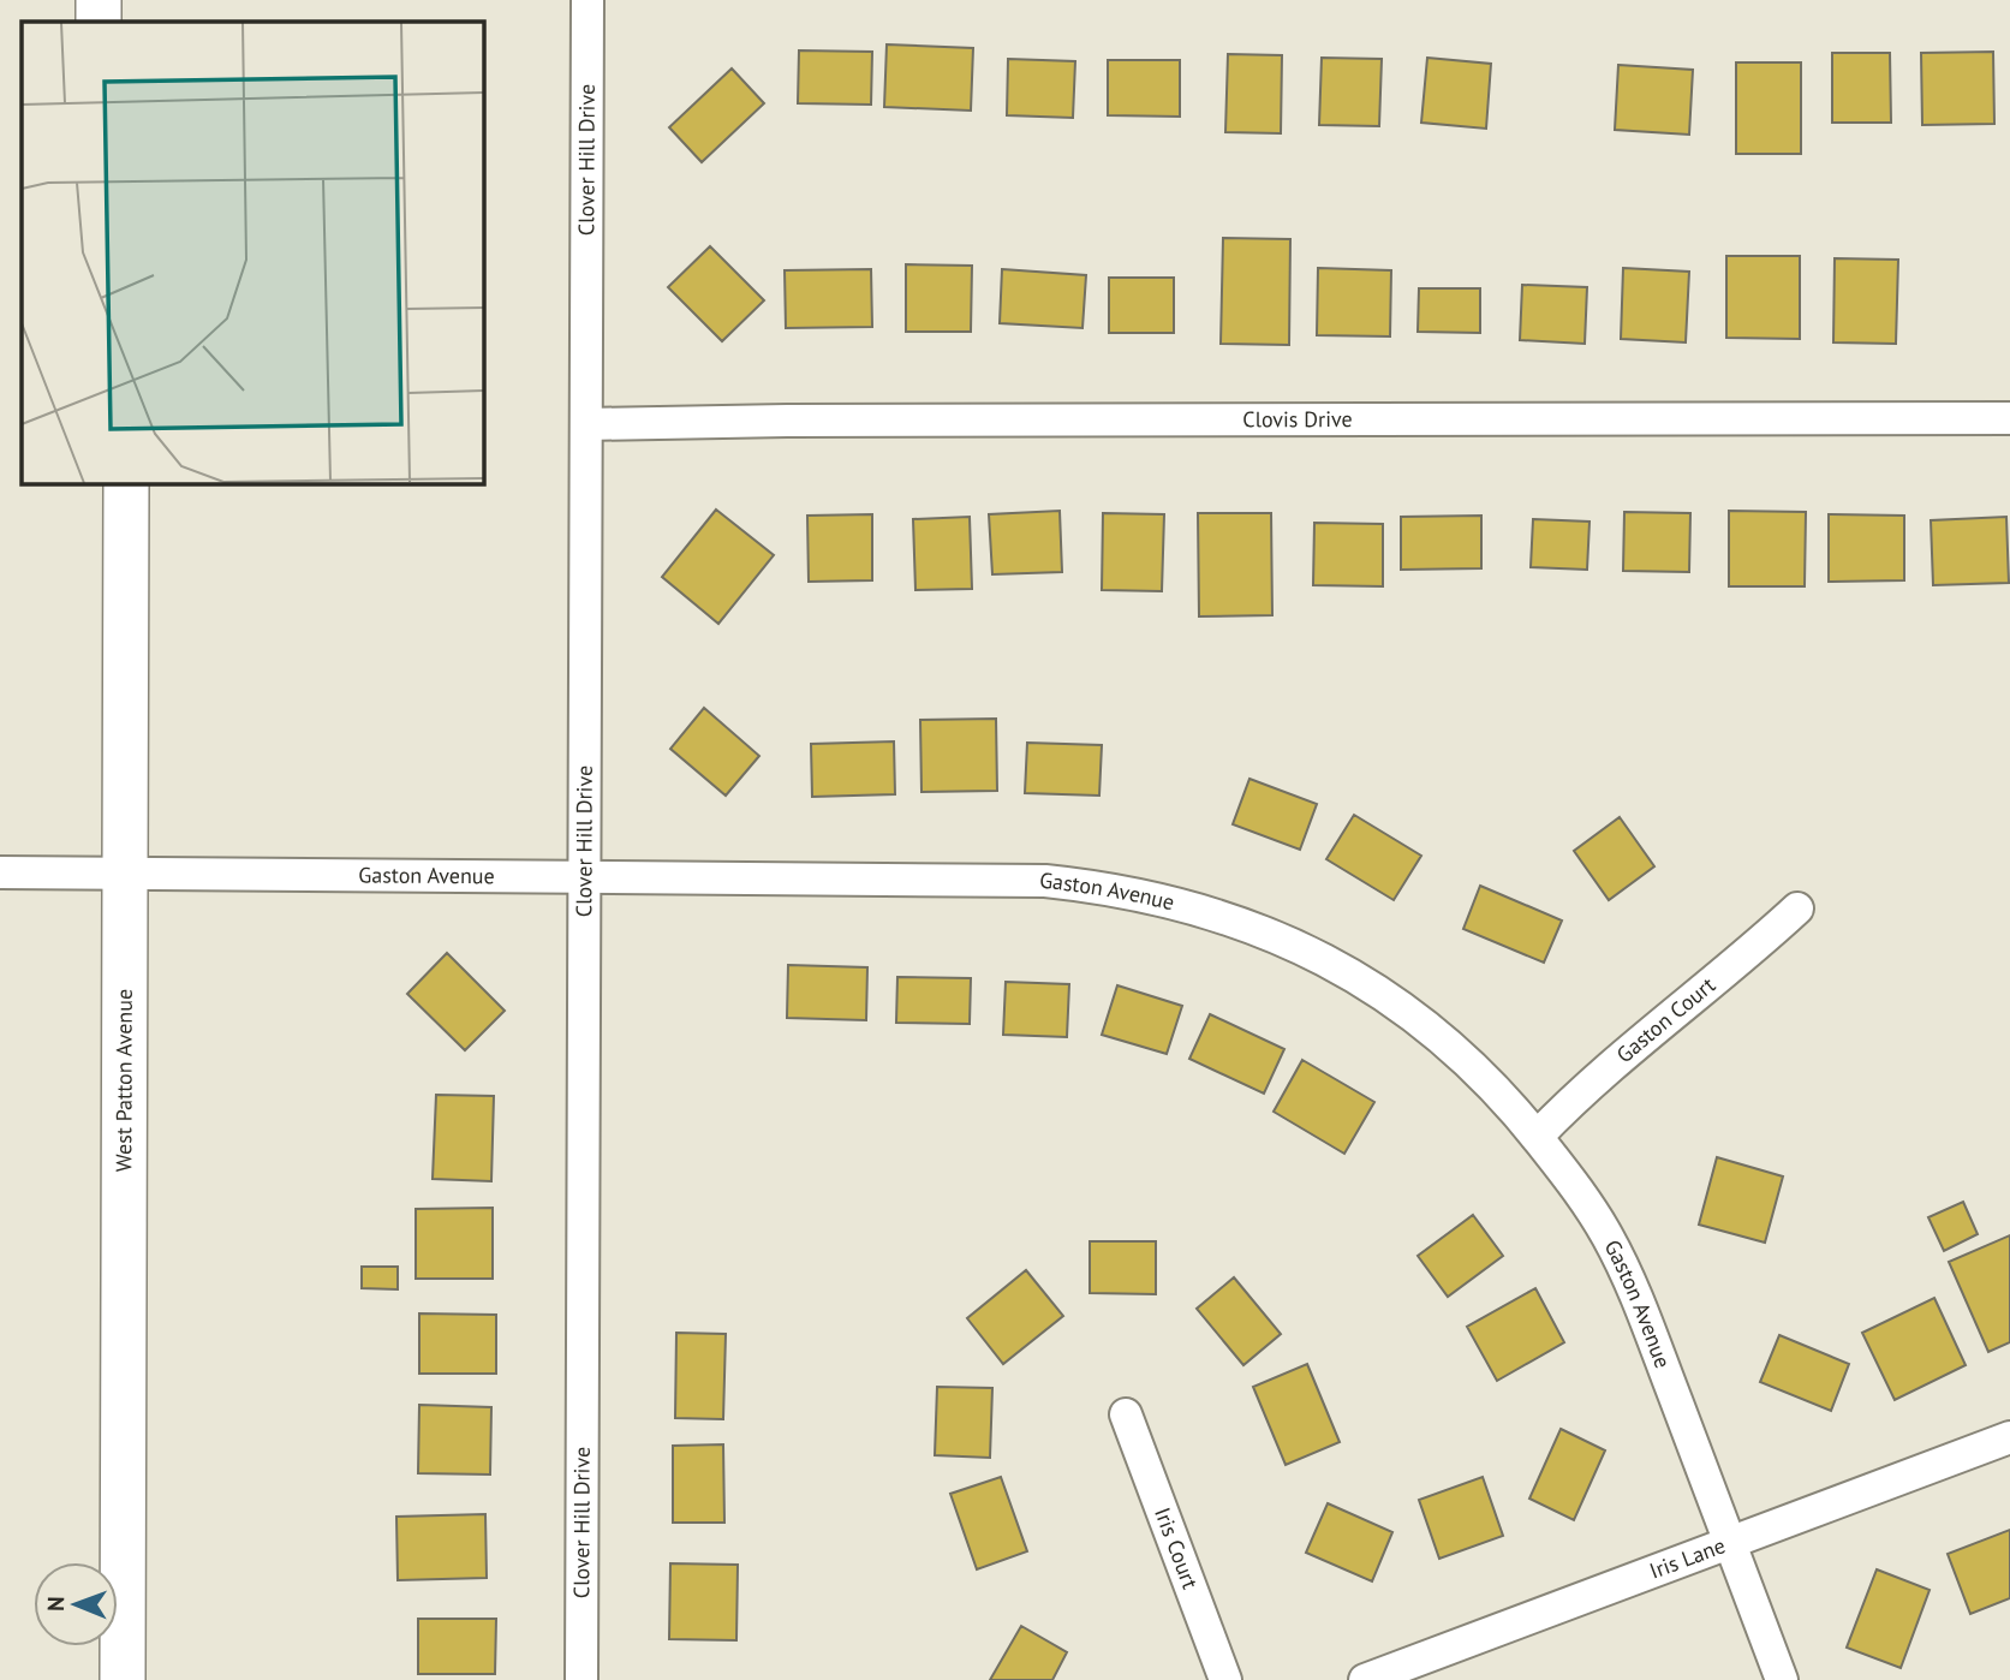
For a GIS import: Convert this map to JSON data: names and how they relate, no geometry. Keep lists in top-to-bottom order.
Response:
{
  "streets": {
    "street": [
      "Clover Hill Drive",
      "Clovis Drive",
      "Gaston Avenue",
      "Gaston Court",
      "West Patton Avenue",
      "Iris Court",
      "Iris Lane"
    ]
  },
  "crossings": [
    ["Clover Hill Drive", "Clovis Drive"],
    ["Clover Hill Drive", "Gaston Avenue"],
    ["Gaston Avenue", "Gaston Court"],
    ["Gaston Avenue", "West Patton Avenue"],
    ["Gaston Avenue", "Iris Lane"]
  ],
  "north": "left"
}
